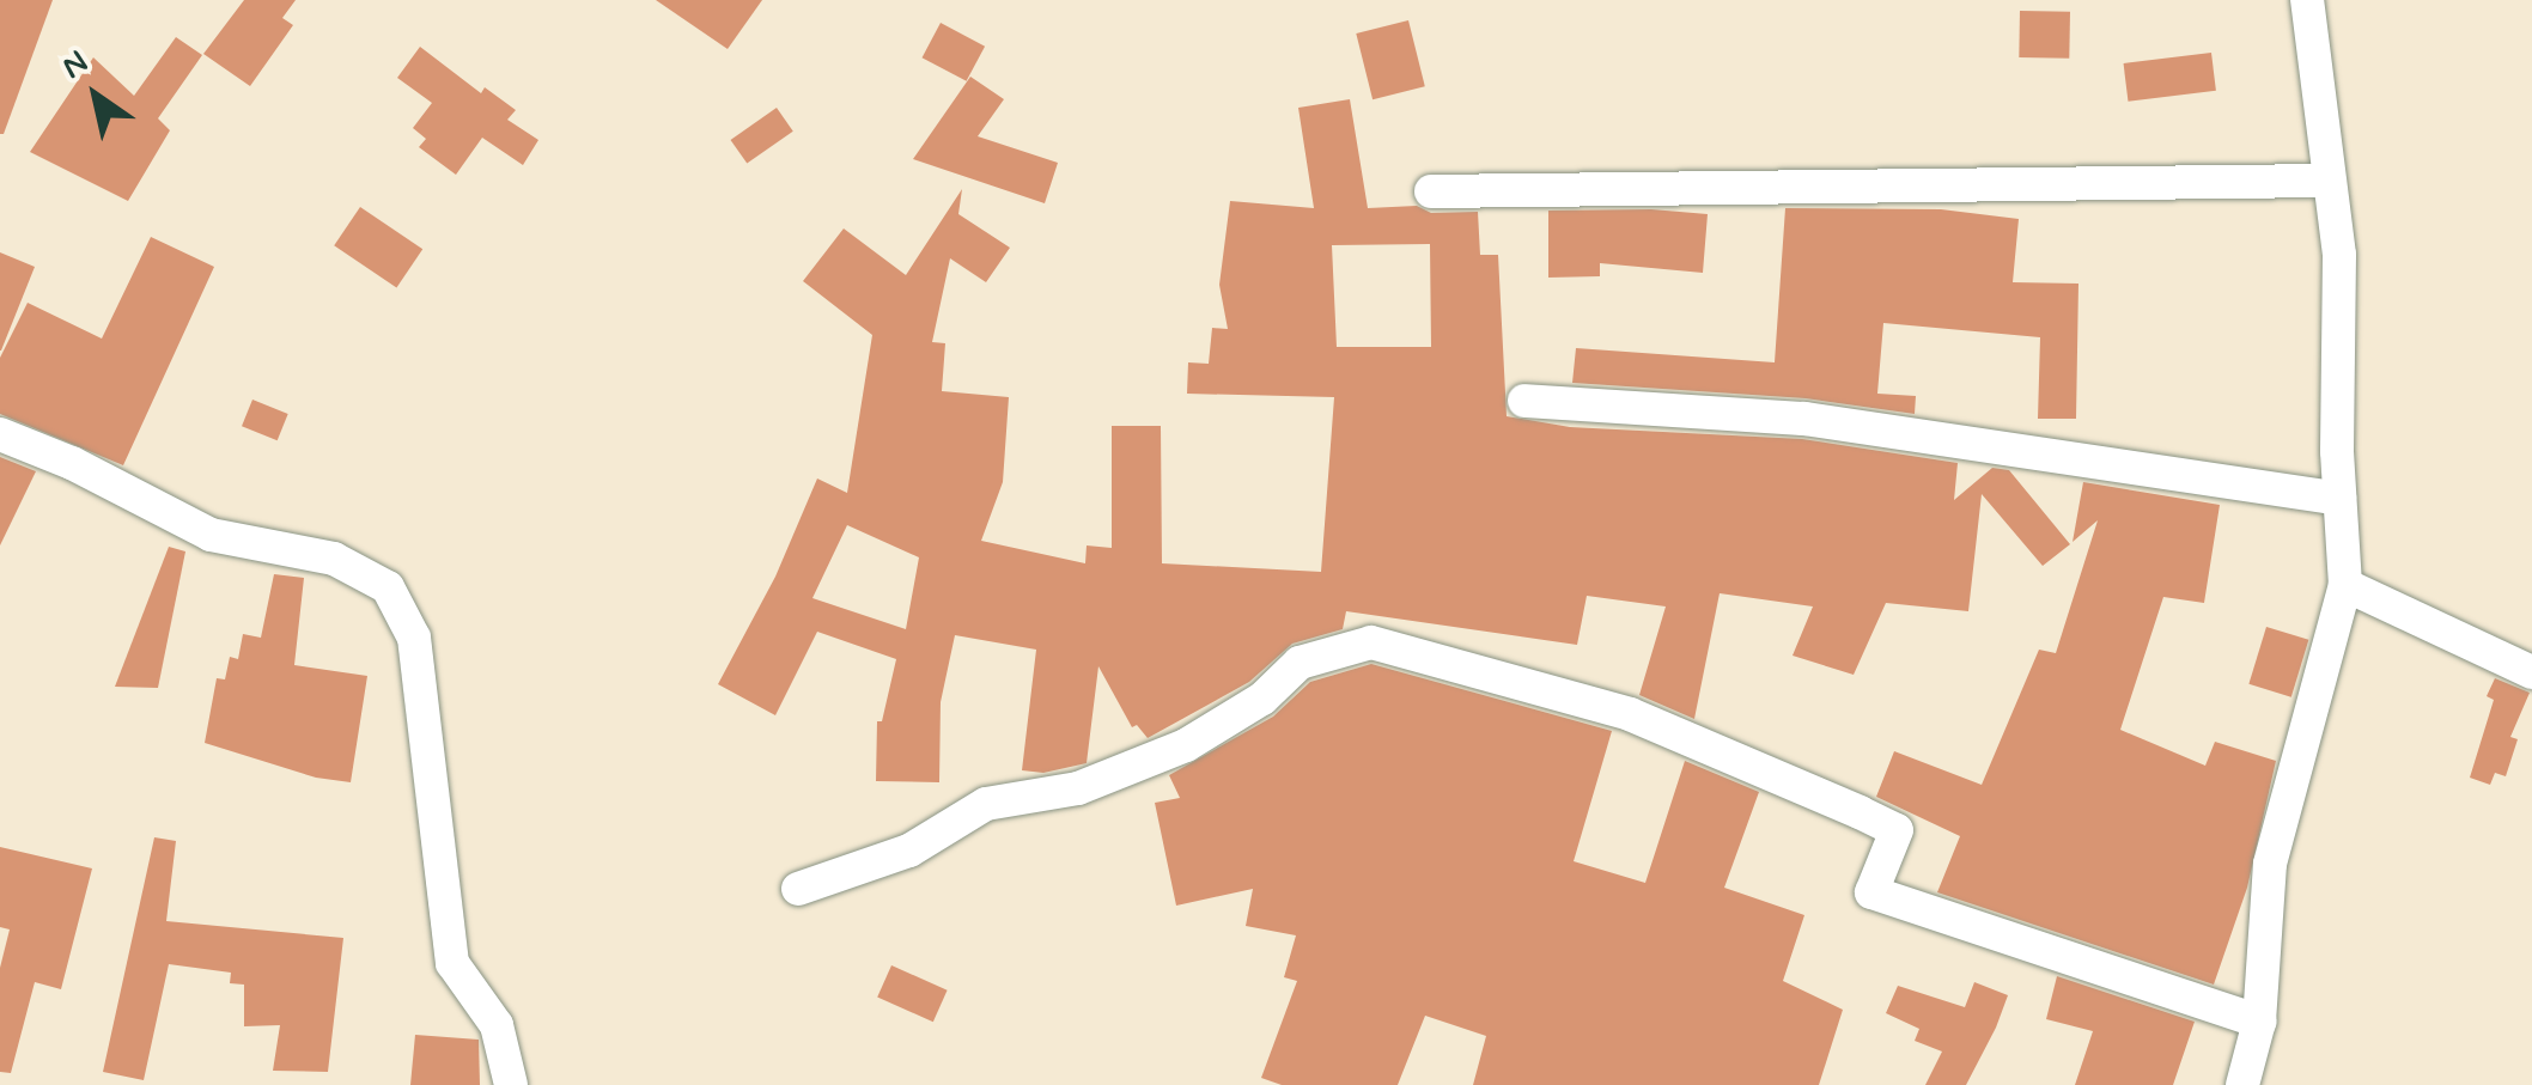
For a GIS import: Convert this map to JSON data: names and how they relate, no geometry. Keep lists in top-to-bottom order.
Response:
{
  "north": "top left"
}
